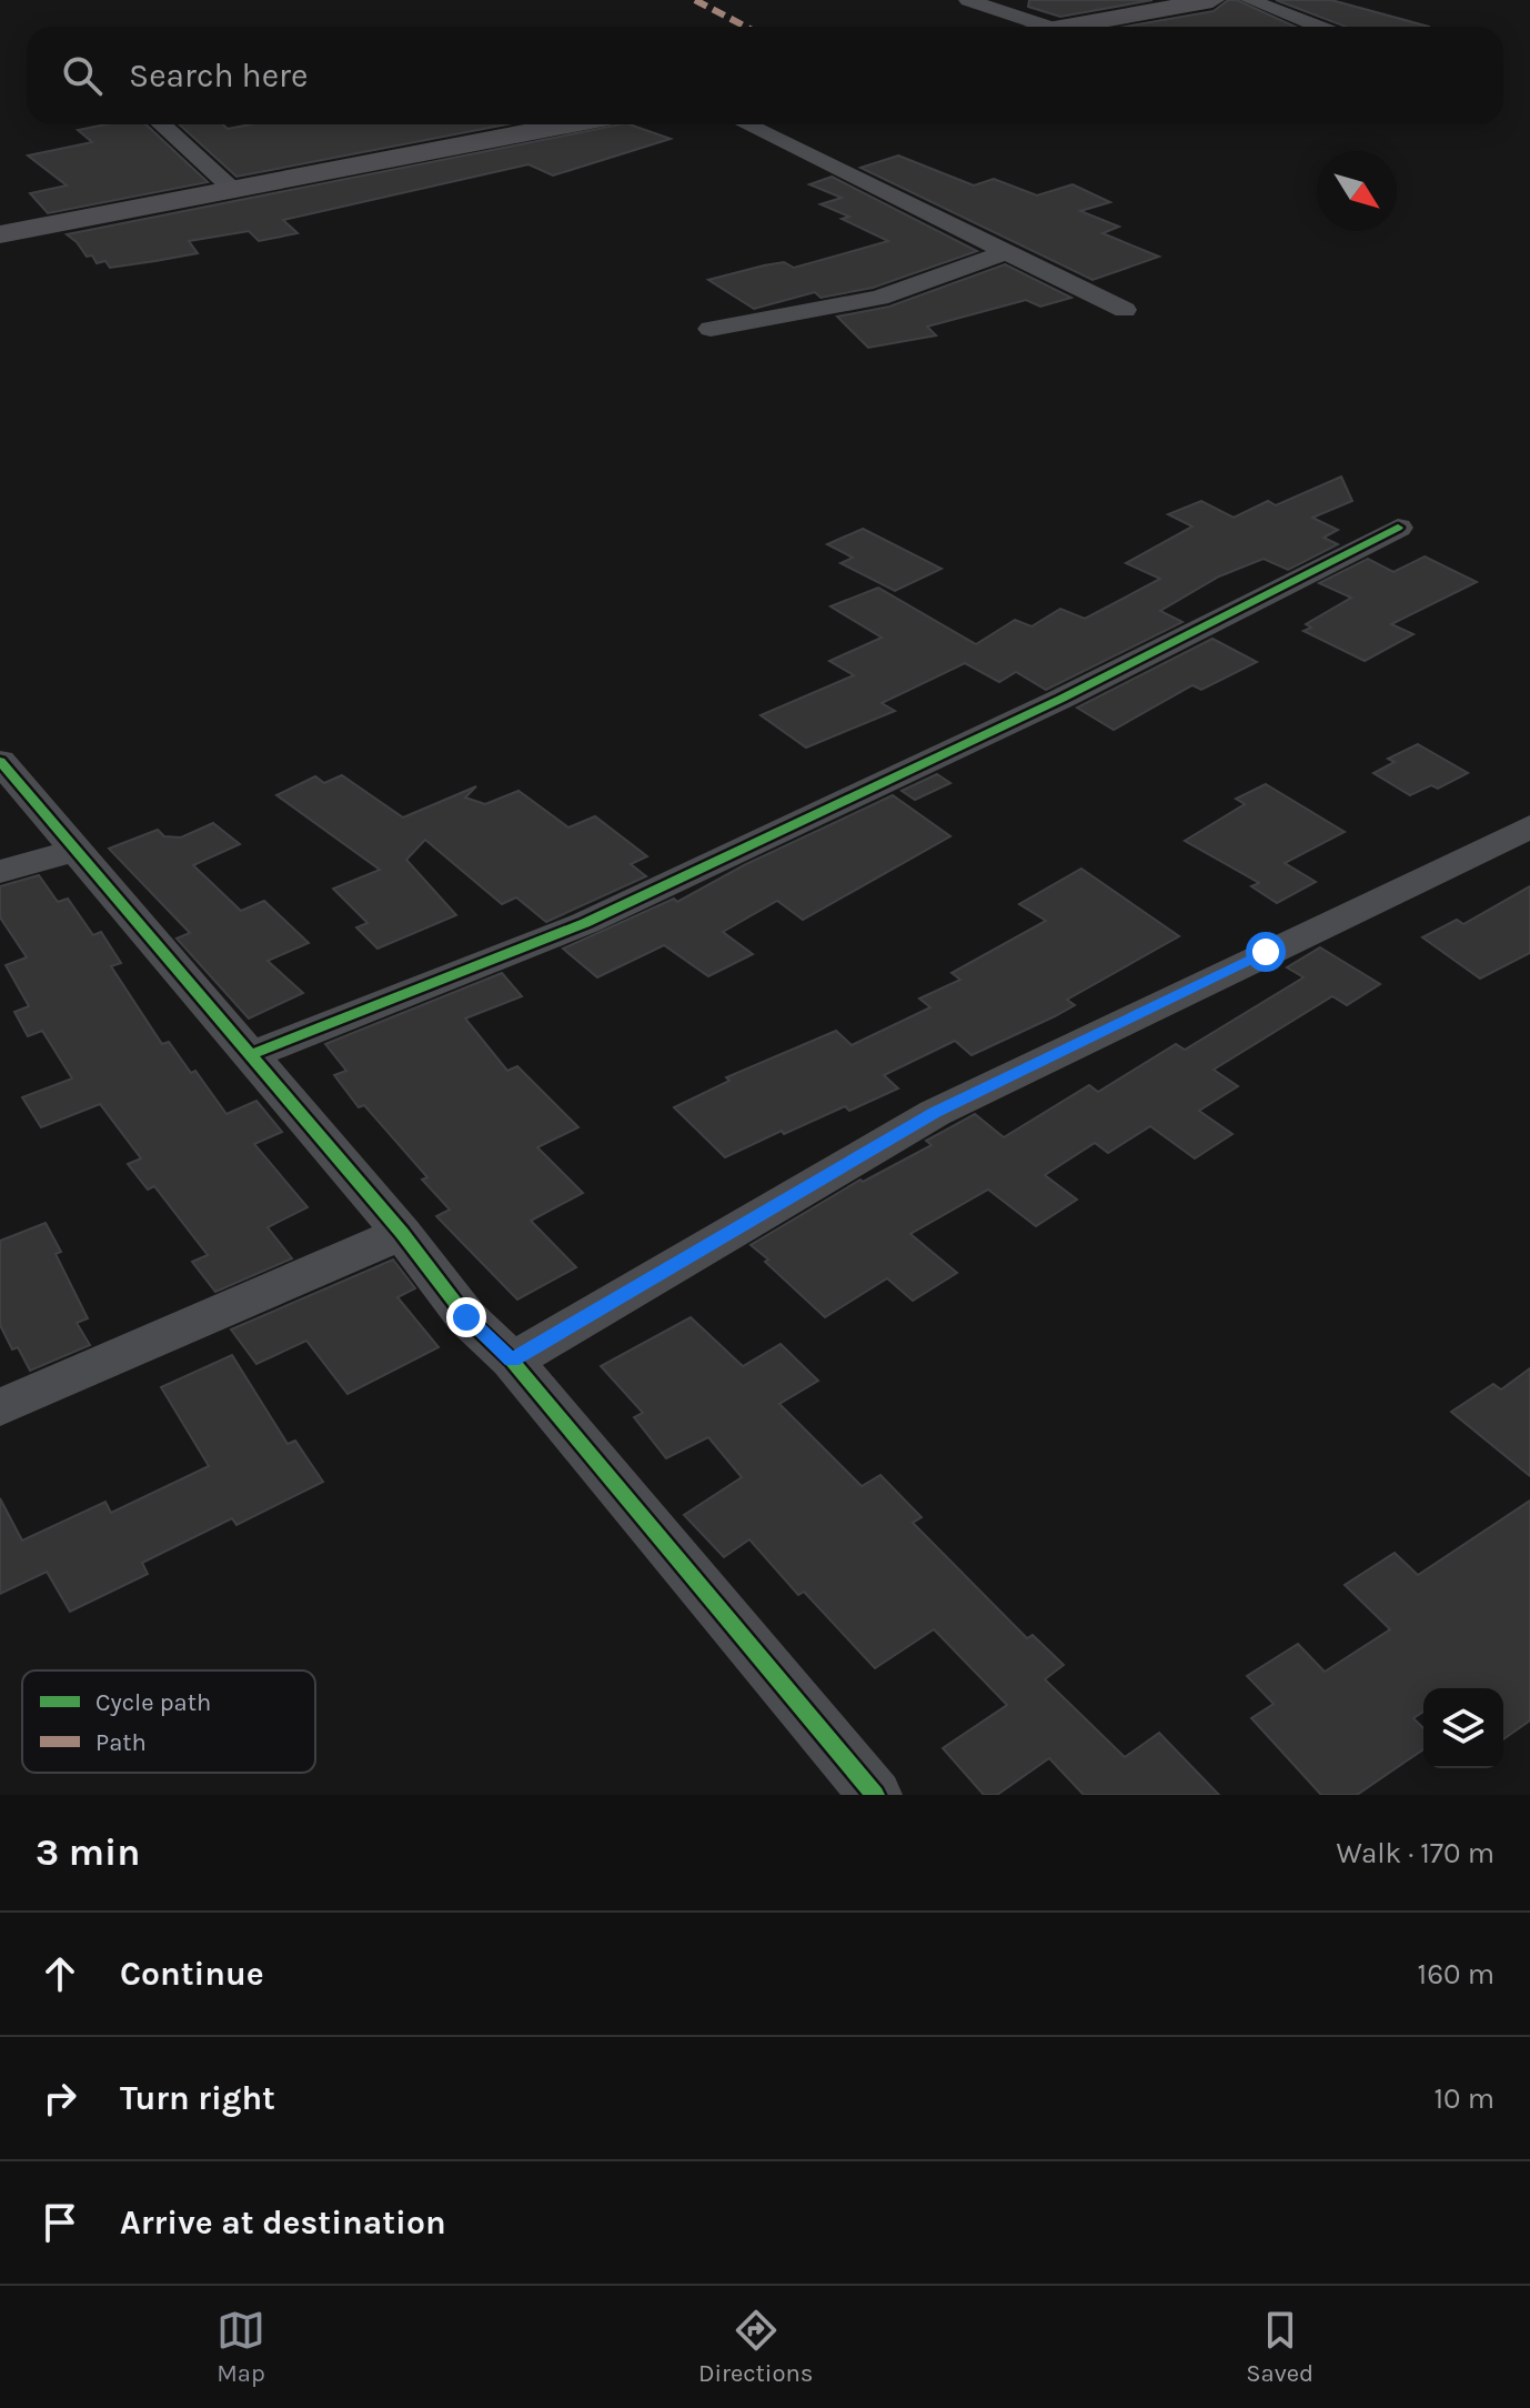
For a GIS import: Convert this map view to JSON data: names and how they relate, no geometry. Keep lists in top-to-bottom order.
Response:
{
  "legend": ["Cycle path", "Path"],
  "north": "bottom right",
  "page": {
    "search": "Search here",
    "heading": ["3 min", "Walk · 170 m"],
    "list": [
      ["Continue", "160 m"],
      ["Turn right", "10 m"],
      "Arrive at destination"
    ],
    "nav": ["Map", "Directions", "Saved"]
  }
}
